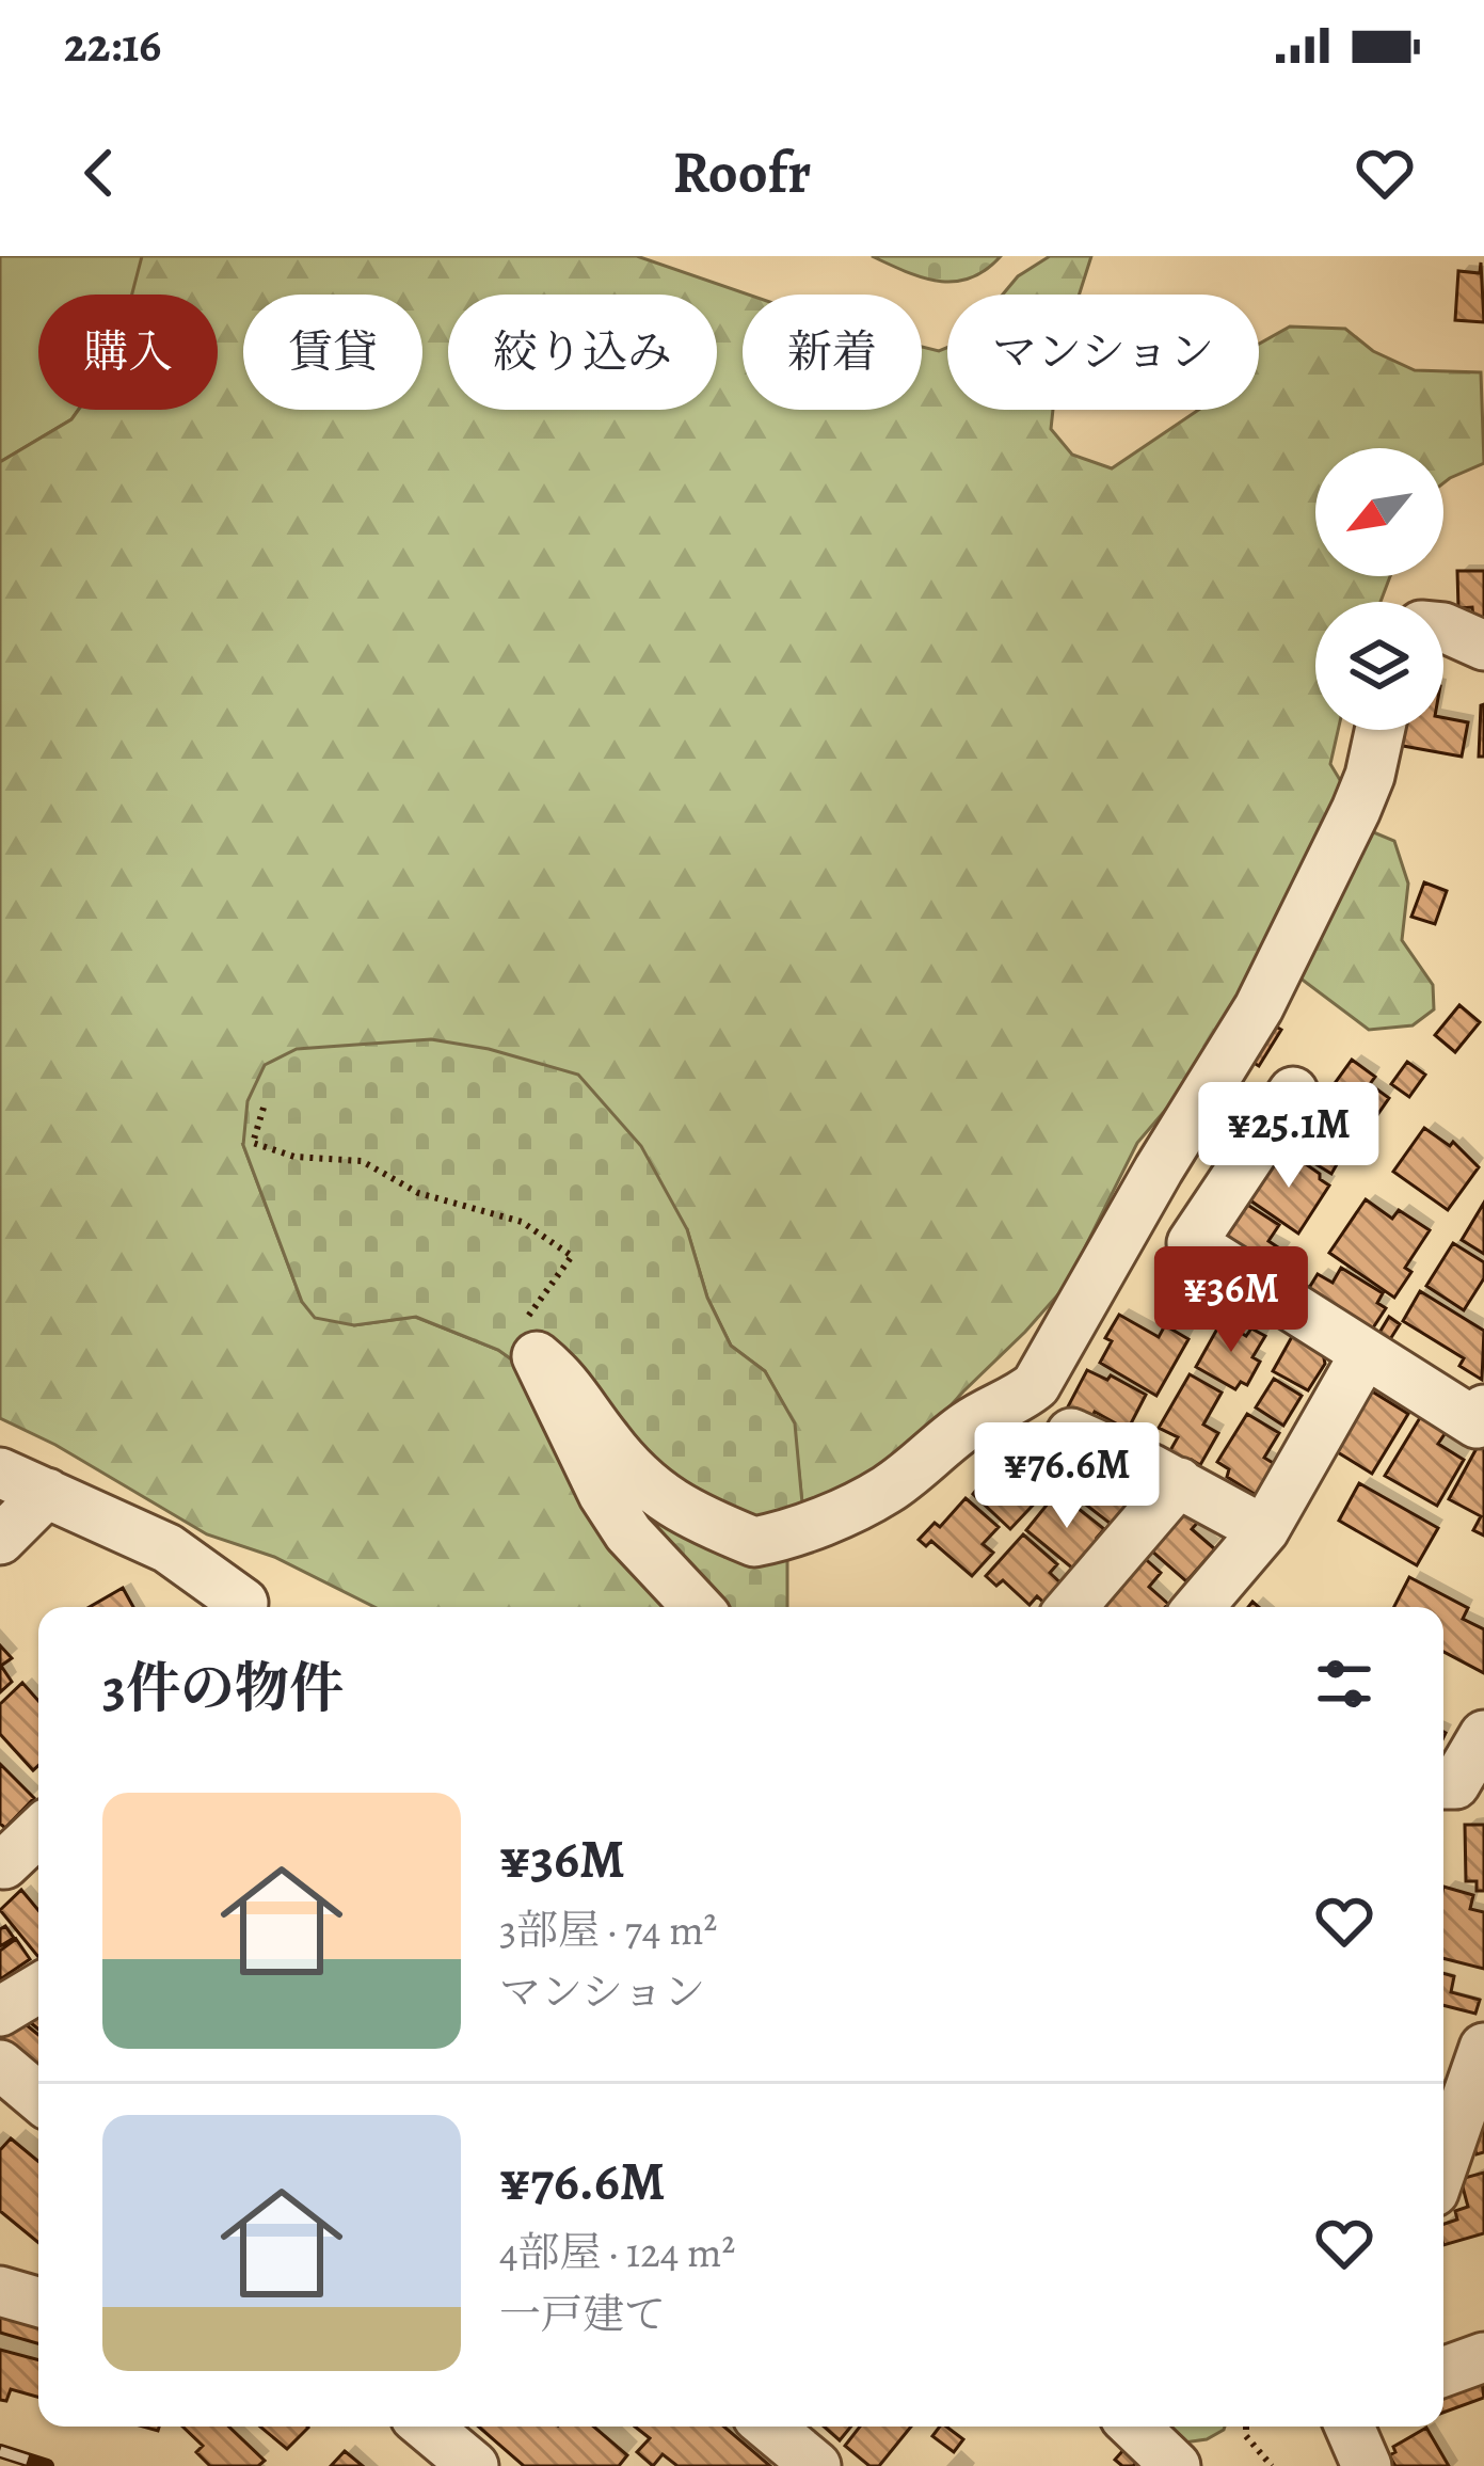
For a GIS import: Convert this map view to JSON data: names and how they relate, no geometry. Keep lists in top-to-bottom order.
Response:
{
  "north": "bottom left",
  "page": {
    "status": "22:16",
    "header": "Roofr",
    "chip": [
      "購入",
      "賃貸",
      "絞り込み",
      "新着",
      "マンション"
    ],
    "price": ["¥25.1M", "¥36M", "¥76.6M"],
    "heading": "3件の物件",
    "list": [
      {
        "name": "¥36M",
        "note": "3部屋 · 74 m² · マンション"
      },
      {
        "name": "¥76.6M",
        "note": "4部屋 · 124 m² · 一戸建て"
      }
    ]
  }
}
